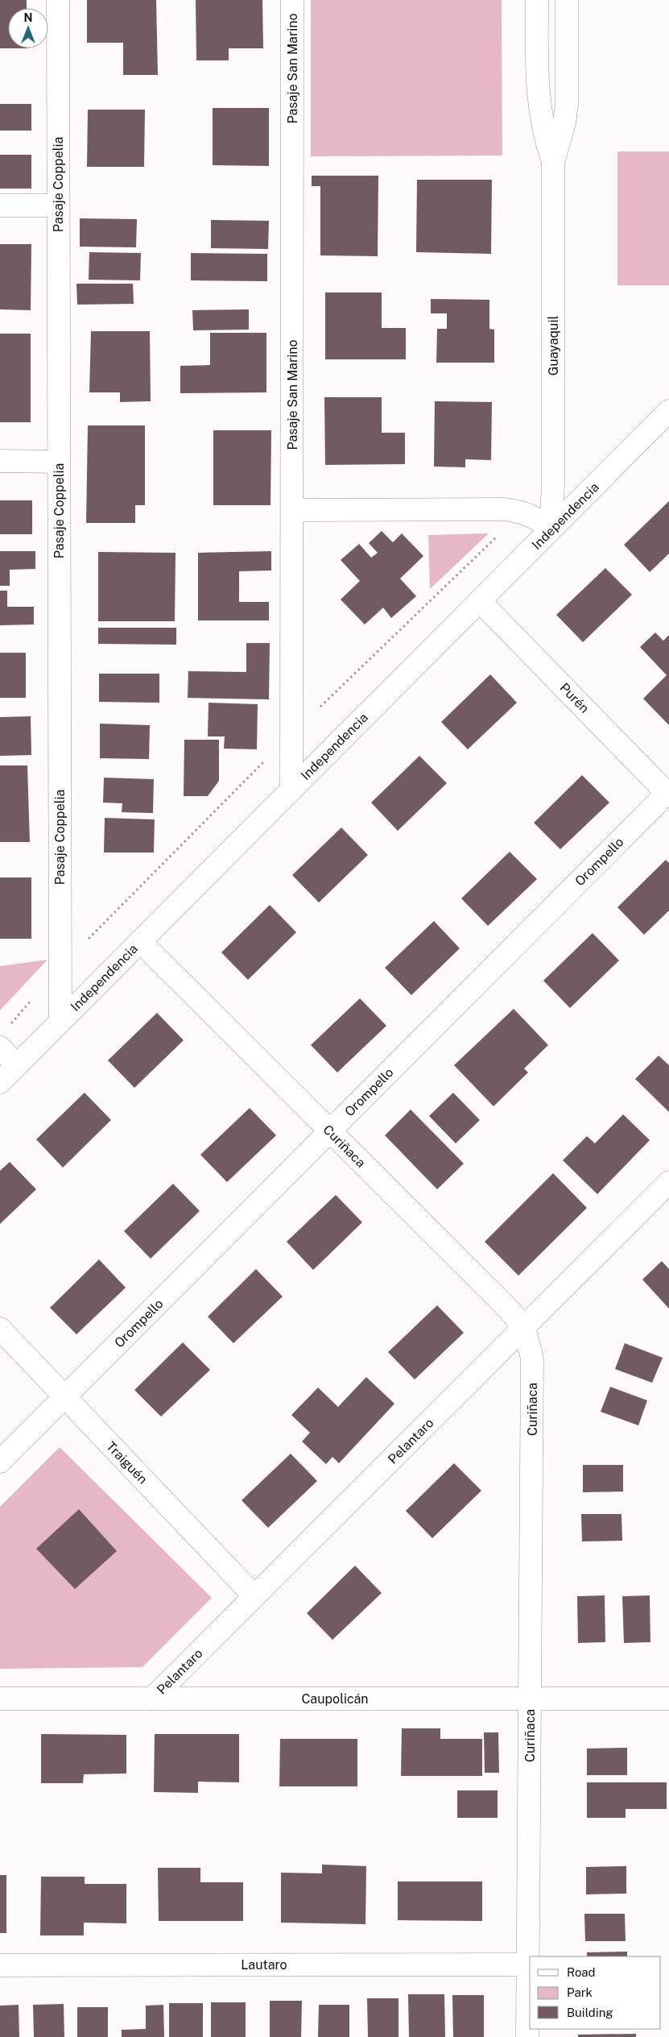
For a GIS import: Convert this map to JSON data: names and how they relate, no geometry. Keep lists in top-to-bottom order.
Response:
{
  "streets": {
    "street": [
      "Pasaje San Marino",
      "Pasaje Coppelia",
      "Guayaquil",
      "Independencia",
      "Purén",
      "Orompello",
      "Curiñaca",
      "Pelantaro",
      "Traiguén",
      "Caupolicán",
      "Lautaro"
    ]
  },
  "crossings": [
    ["Pasaje San Marino", "Independencia"],
    ["Pasaje Coppelia", "Independencia"],
    ["Guayaquil", "Independencia"],
    ["Independencia", "Purén"],
    ["Independencia", "Curiñaca"],
    ["Purén", "Orompello"],
    ["Orompello", "Curiñaca"],
    ["Orompello", "Traiguén"],
    ["Curiñaca", "Pelantaro"],
    ["Curiñaca", "Caupolicán"],
    ["Curiñaca", "Lautaro"],
    ["Pelantaro", "Traiguén"],
    ["Pelantaro", "Caupolicán"]
  ],
  "legend": ["Road", "Park", "Building"],
  "north": "top"
}
